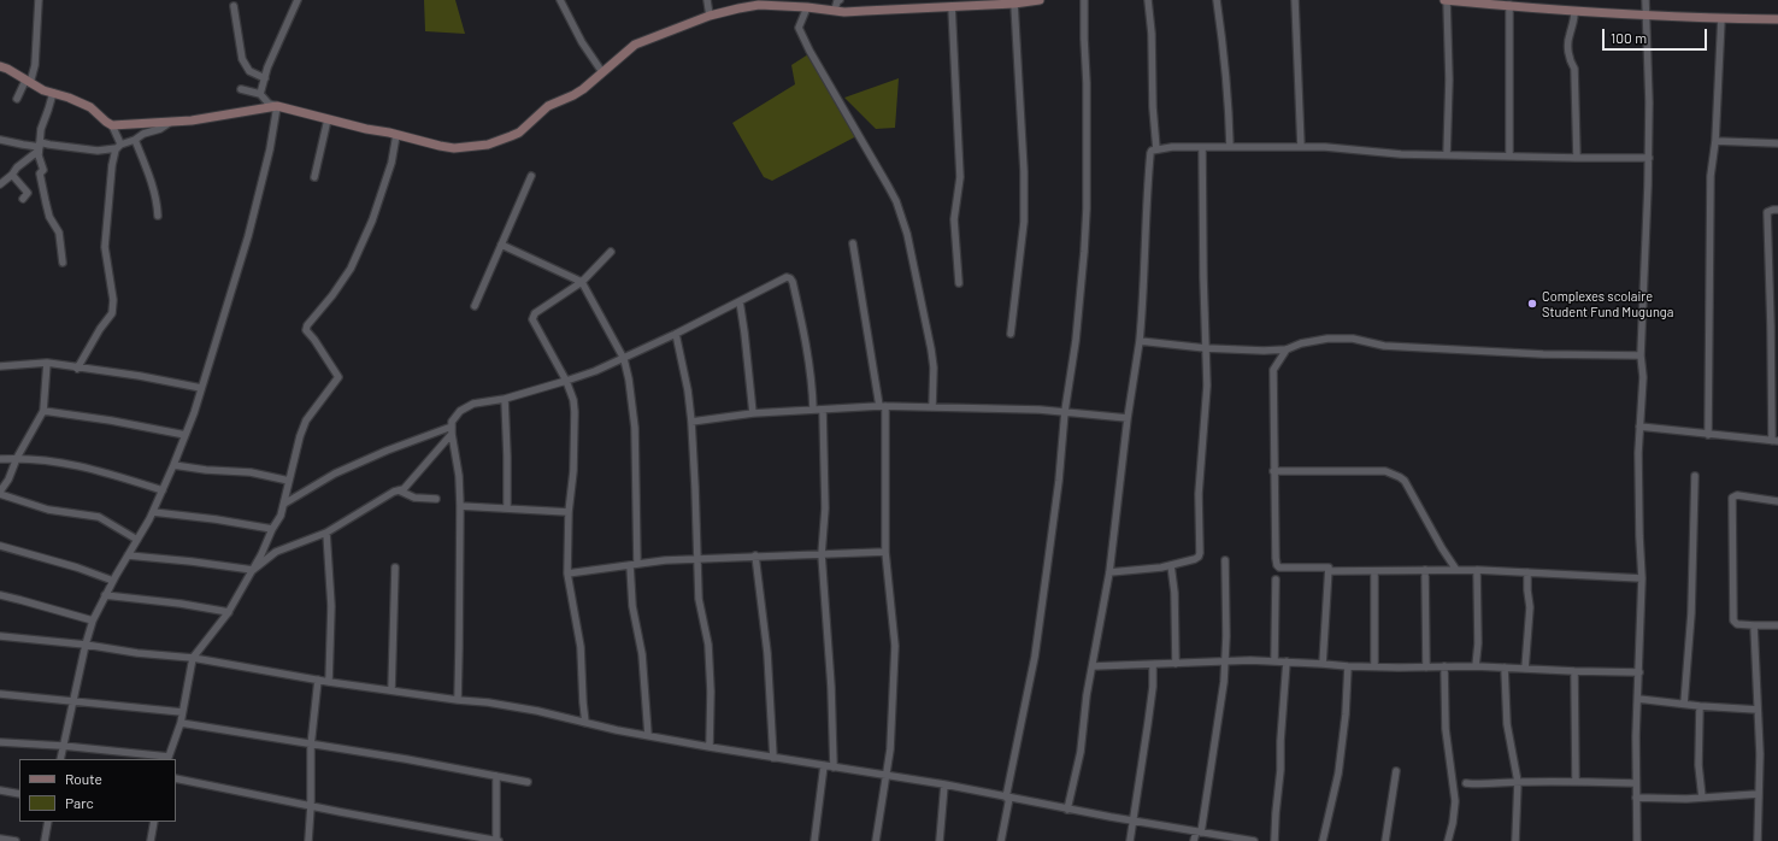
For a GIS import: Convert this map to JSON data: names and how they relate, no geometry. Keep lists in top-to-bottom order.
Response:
{
  "places": ["Complexes scolaire Student Fund Mugunga"],
  "legend": ["Route", "Parc"],
  "scale_bar": "100 m"
}
